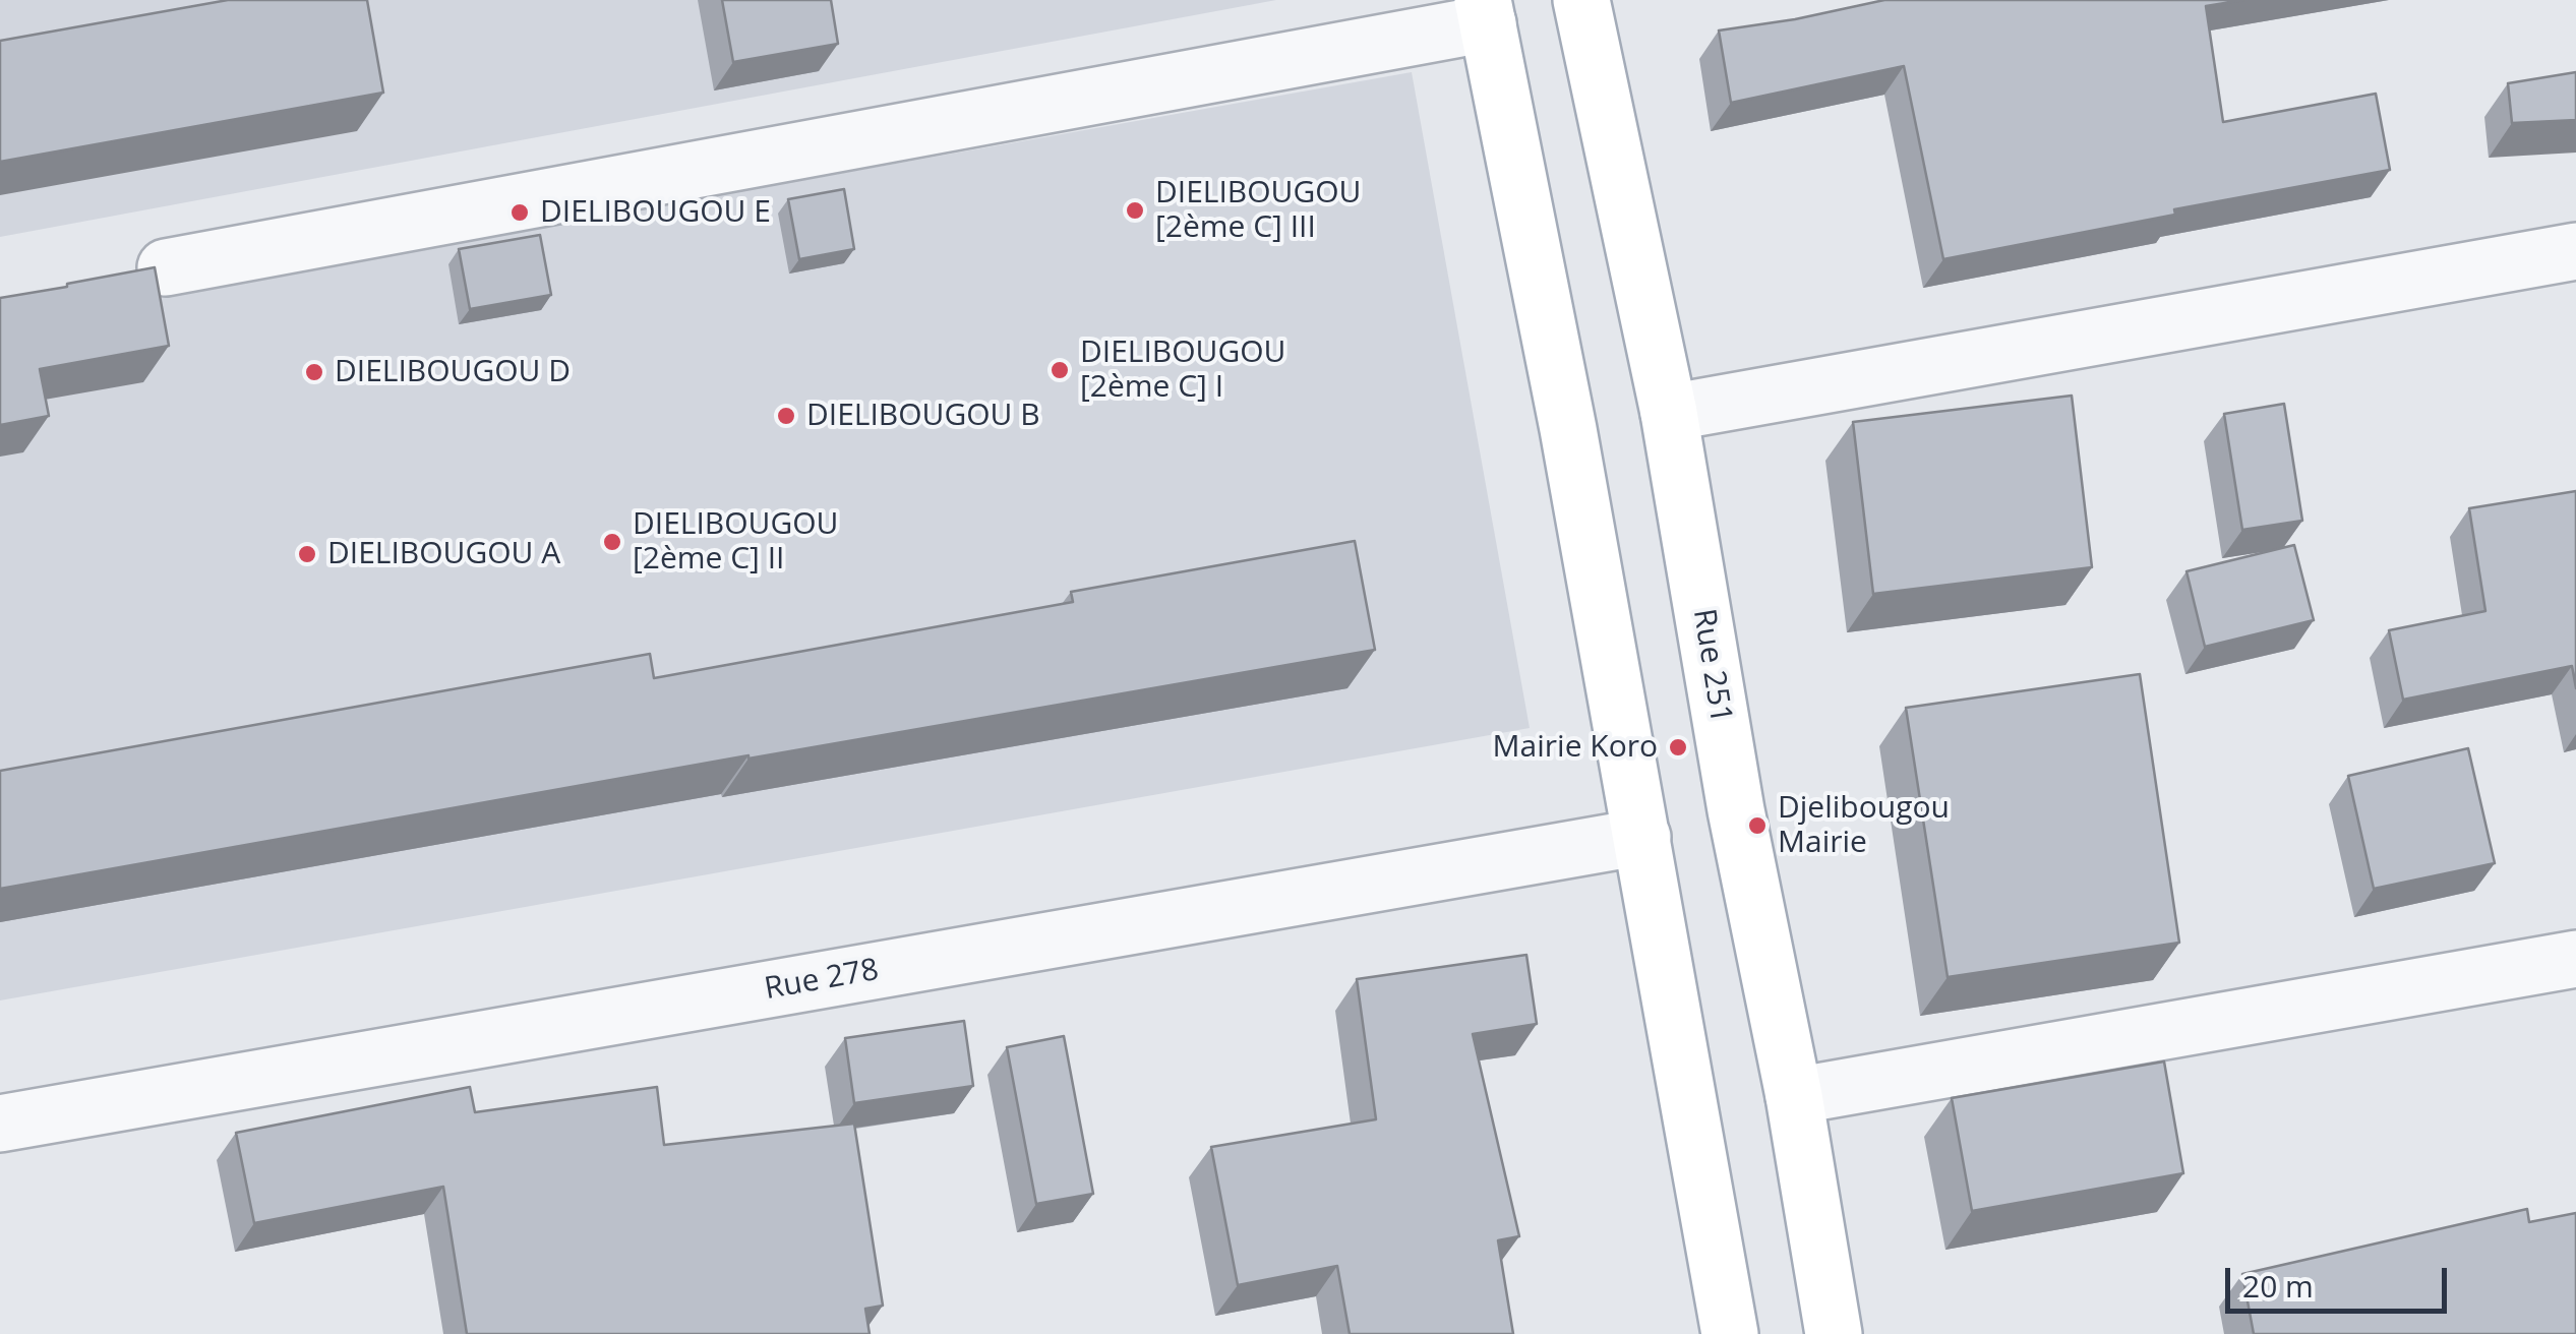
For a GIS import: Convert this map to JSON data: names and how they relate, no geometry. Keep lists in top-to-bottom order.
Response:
{
  "streets": {
    "main road": ["Rue 251"],
    "street": ["Rue 278"]
  },
  "places": [
    "DIELIBOUGOU [2ème C] III",
    "DIELIBOUGOU E",
    "DIELIBOUGOU [2ème C] I",
    "DIELIBOUGOU D",
    "DIELIBOUGOU B",
    "DIELIBOUGOU [2ème C] II",
    "DIELIBOUGOU A",
    "Mairie Koro",
    "Djelibougou Mairie"
  ],
  "scale_bar": "20 m"
}
